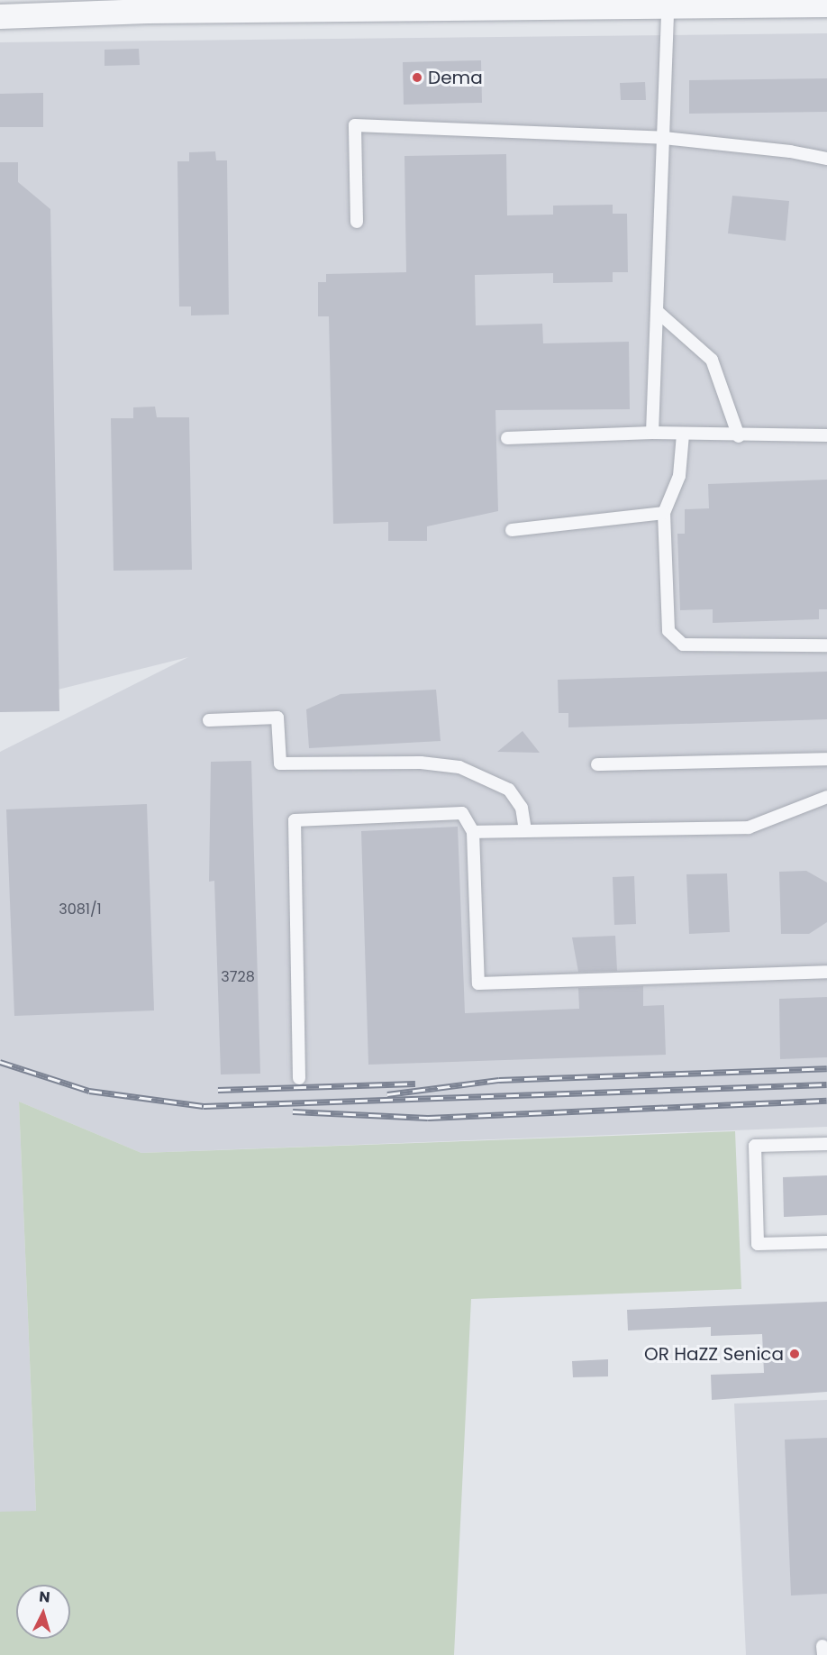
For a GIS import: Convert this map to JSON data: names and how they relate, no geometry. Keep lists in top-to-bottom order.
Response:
{
  "places": ["Dema", "OR HaZZ Senica"],
  "house_numbers": ["3081/1", "3728"],
  "north": "top"
}
